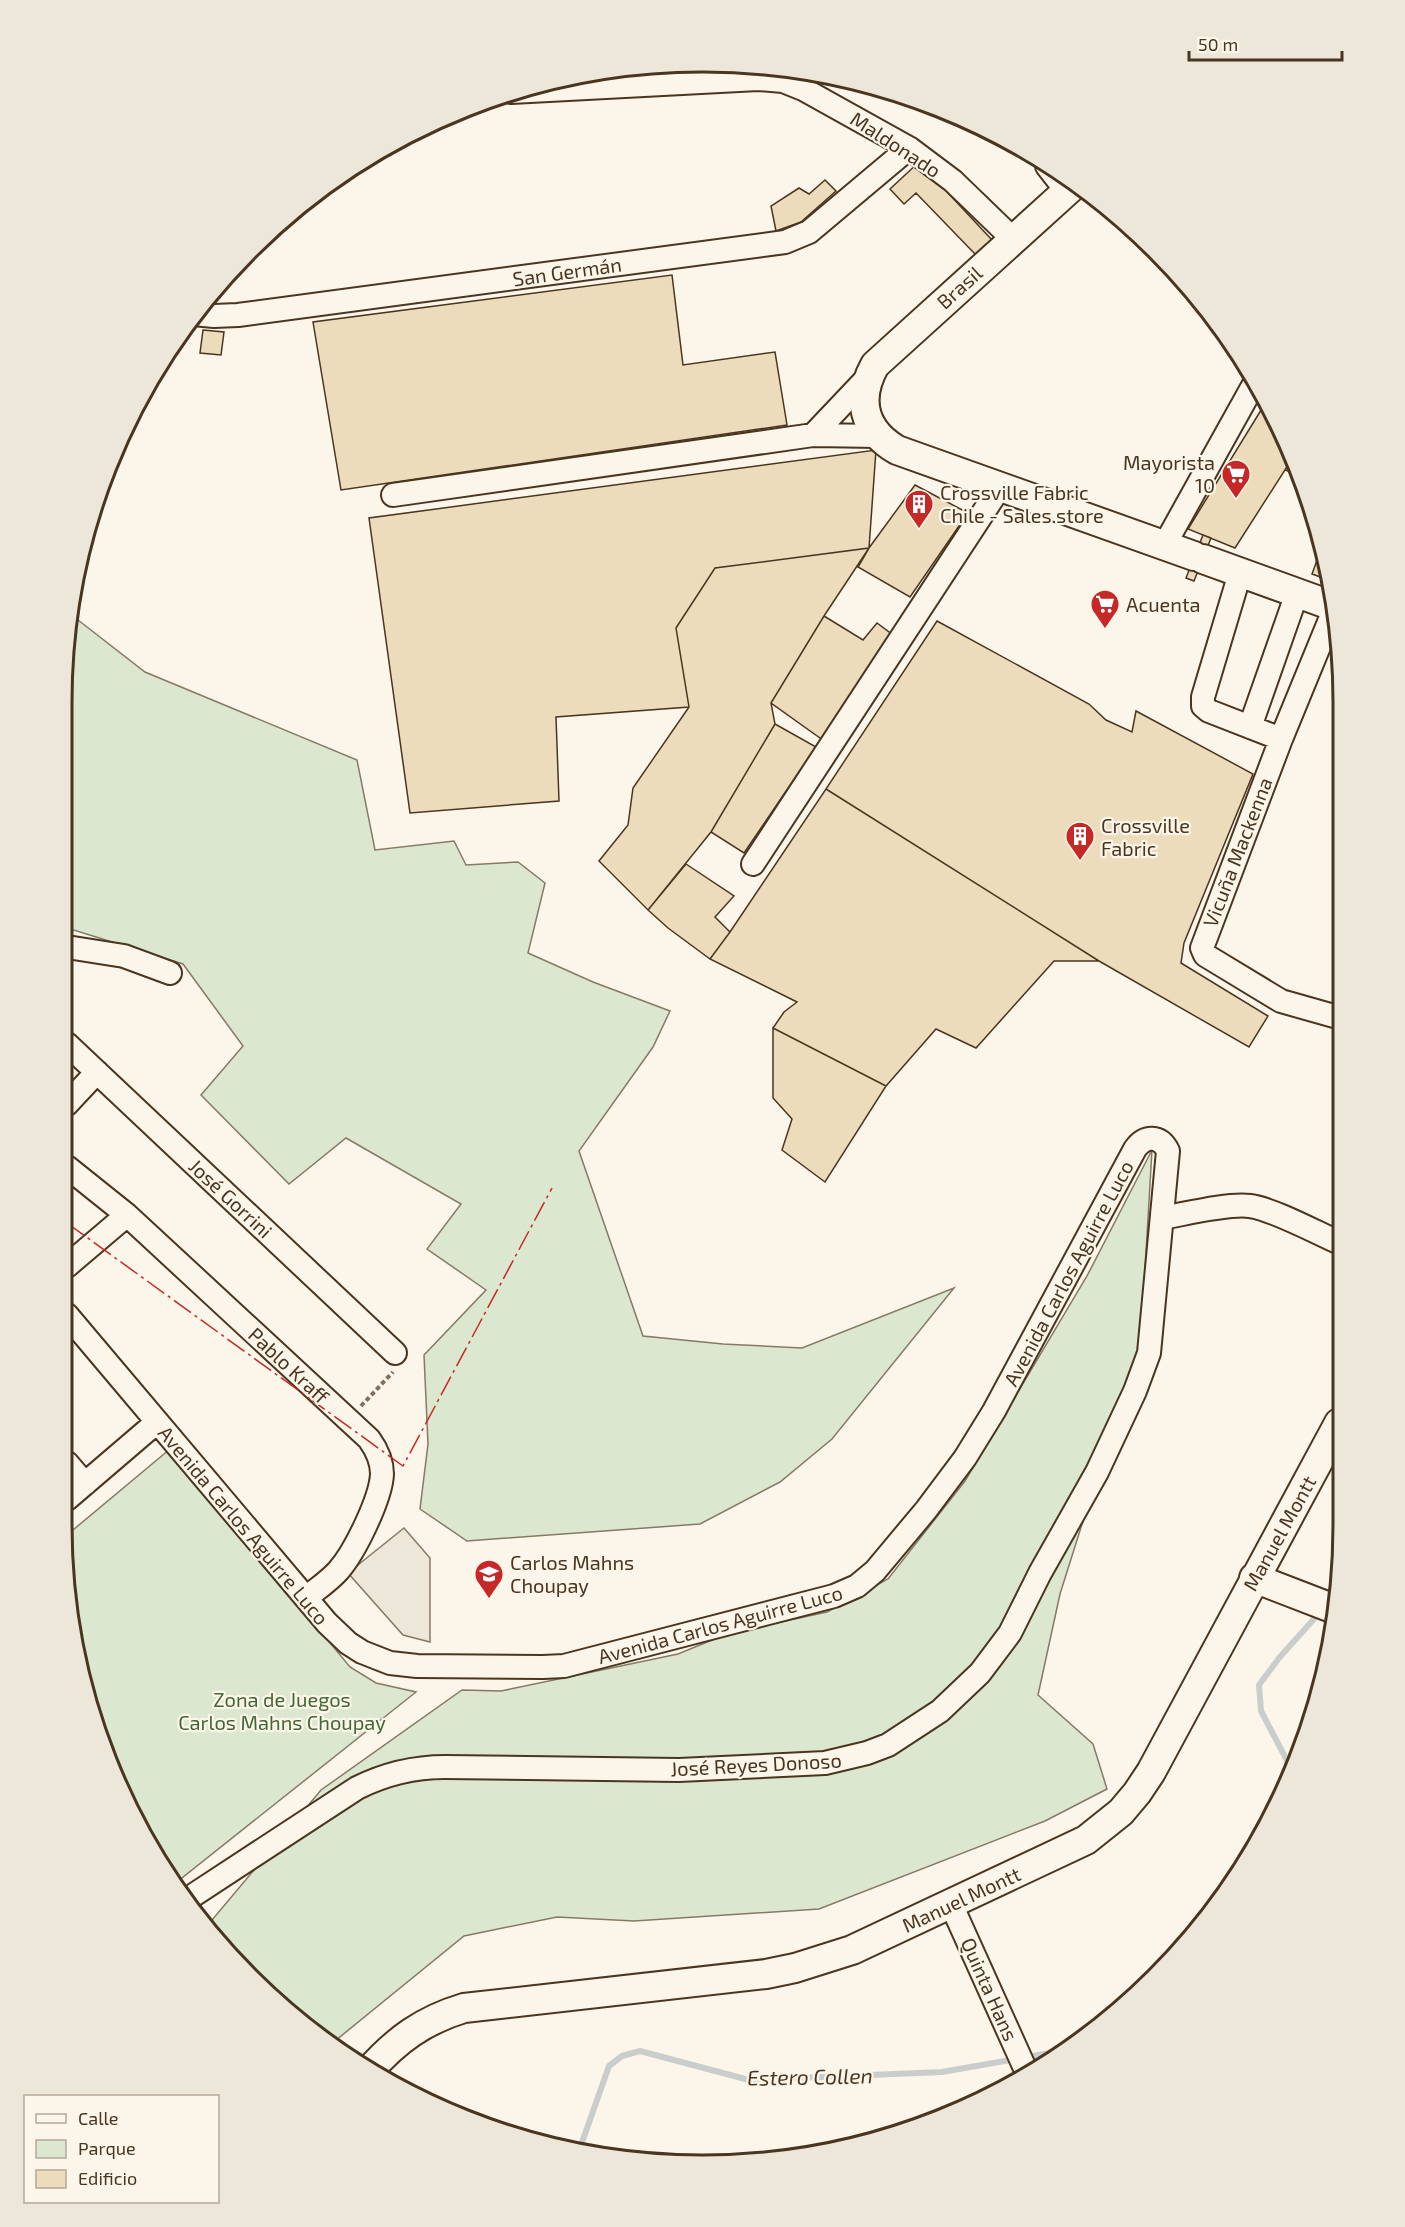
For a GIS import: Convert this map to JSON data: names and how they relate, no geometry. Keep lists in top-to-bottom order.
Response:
{
  "streets": {
    "main road": ["Brasil", "Manuel Montt"],
    "street": [
      "Maldonado",
      "San Germán",
      "Vicuña Mackenna",
      "José Gorrini",
      "Avenida Carlos Aguirre Luco",
      "Pablo Kraff",
      "José Reyes Donoso",
      "Quinta Hans"
    ]
  },
  "crossings": [
    ["Maldonado", "San Germán"],
    ["Maldonado", "Brasil"],
    ["Avenida Carlos Aguirre Luco", "Pablo Kraff"],
    ["Avenida Carlos Aguirre Luco", "José Reyes Donoso"],
    ["Manuel Montt", "Quinta Hans"]
  ],
  "water": ["Estero Collen"],
  "parks": ["Zona de Juegos Carlos Mahns Choupay"],
  "places": {
    "supermarket": ["Mayorista 10", "Acuenta"],
    "building": ["Crossville Fabric Chile - Sales store", "Crossville Fabric"],
    "school or university": ["Carlos Mahns Choupay"]
  },
  "legend": ["Calle", "Parque", "Edificio"],
  "scale_bar": "50 m"
}
